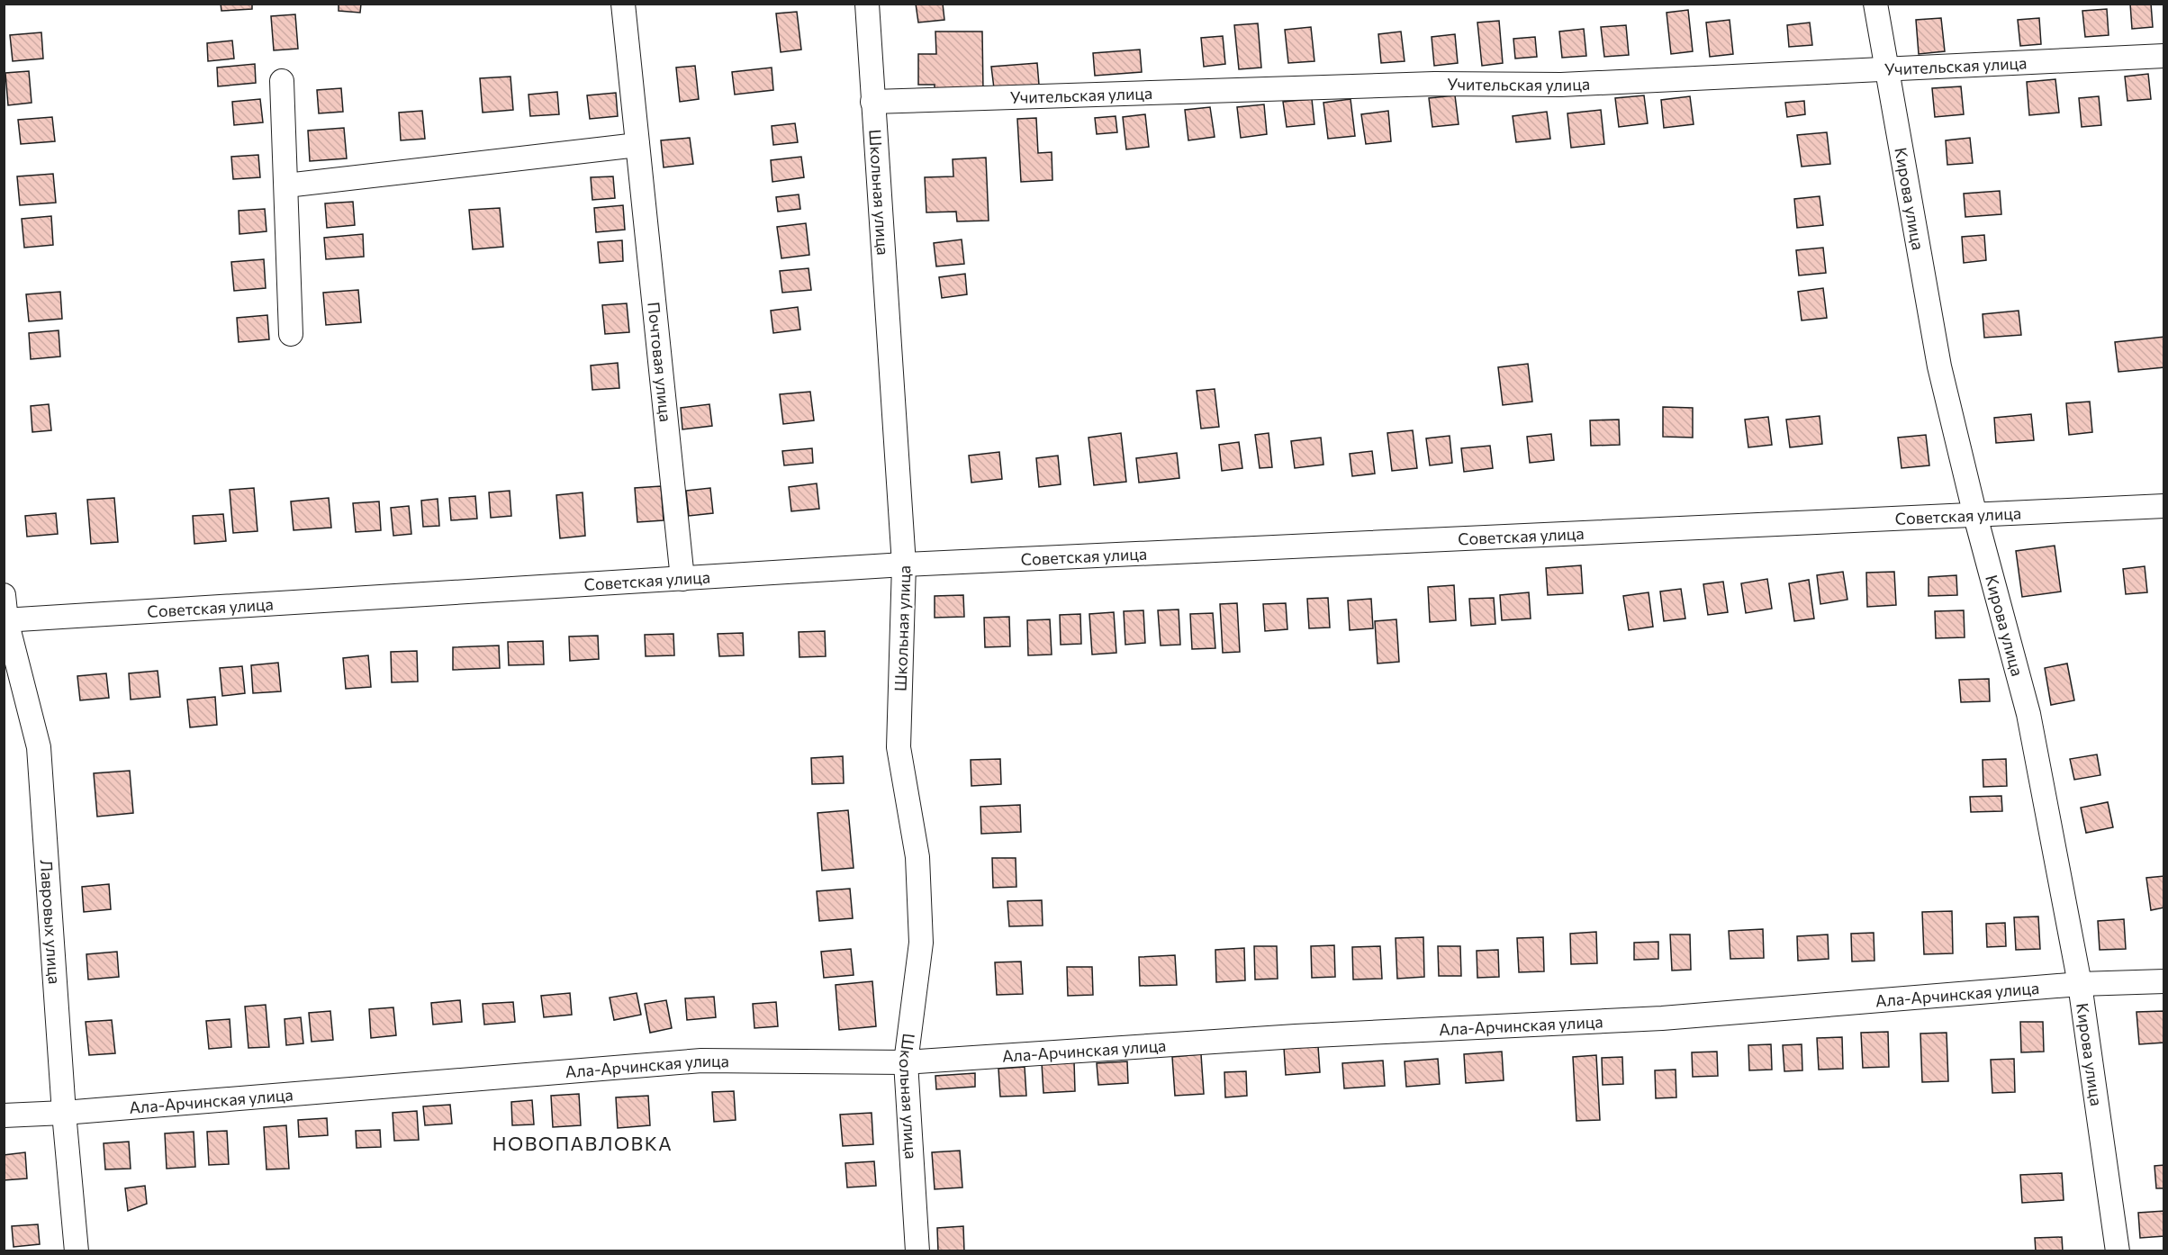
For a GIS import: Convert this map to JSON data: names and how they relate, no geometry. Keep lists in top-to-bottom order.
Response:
{
  "streets": {
    "street": [
      "Учительская улица",
      "Школьная улица",
      "Кирова улица",
      "Почтовая улица",
      "Советская улица",
      "Лавровых улица",
      "Ала-Арчинская улица"
    ]
  },
  "crossings": [
    ["Учительская улица", "Школьная улица"],
    ["Учительская улица", "Кирова улица"],
    ["Школьная улица", "Советская улица"],
    ["Школьная улица", "Ала-Арчинская улица"],
    ["Кирова улица", "Советская улица"],
    ["Кирова улица", "Ала-Арчинская улица"],
    ["Почтовая улица", "Советская улица"],
    ["Советская улица", "Лавровых улица"],
    ["Лавровых улица", "Ала-Арчинская улица"]
  ],
  "districts": ["НОВОПАВЛОВКА"]
}
